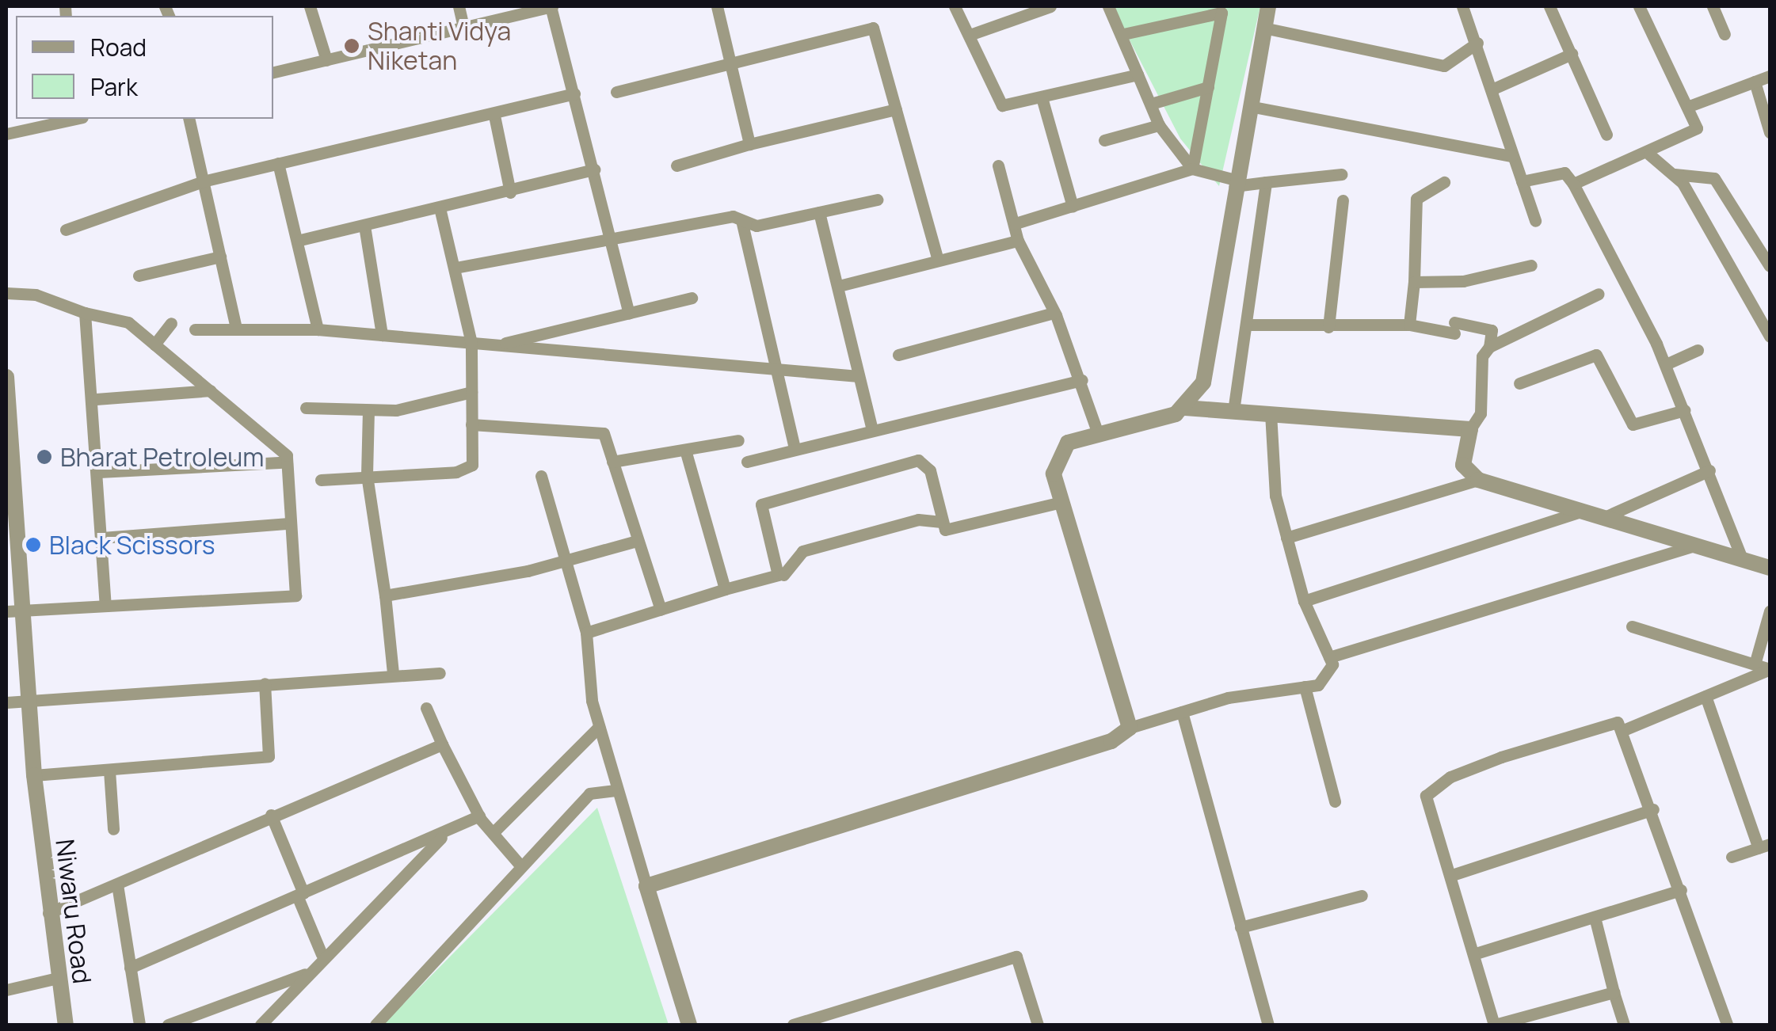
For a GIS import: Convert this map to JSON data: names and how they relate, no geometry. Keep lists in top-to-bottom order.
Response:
{
  "streets": {
    "street": ["Niwaru Road"]
  },
  "places": ["Shanti Vidya Niketan", "Bharat Petroleum", "Black Scissors"],
  "legend": ["Road", "Park"]
}
